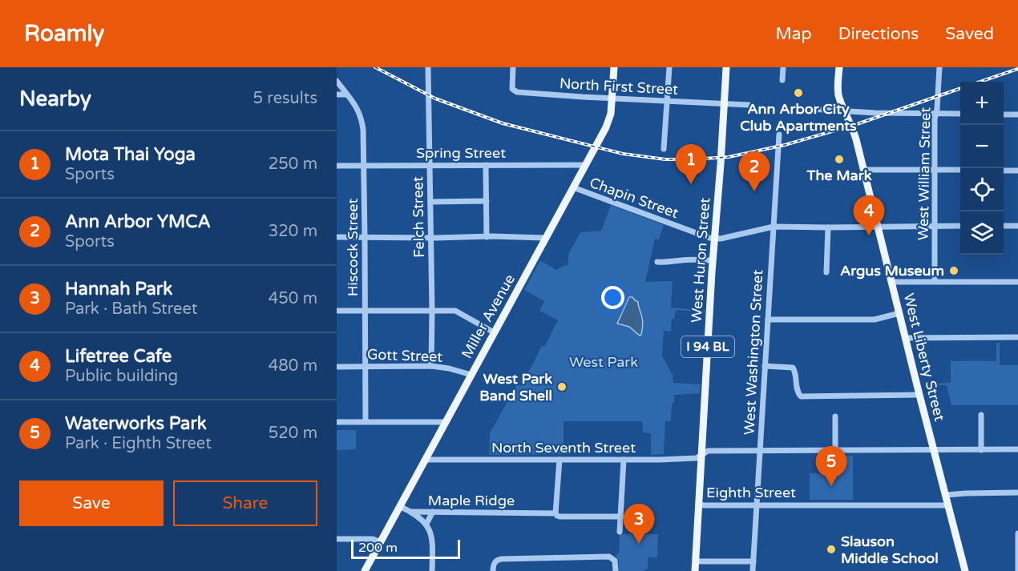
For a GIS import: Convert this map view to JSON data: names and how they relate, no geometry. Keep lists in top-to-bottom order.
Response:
{
  "streets": {
    "main road": [
      "West Huron Street",
      "Miller Avenue",
      "I 94 BL",
      "West Liberty Street"
    ],
    "street": [
      "North First Street",
      "Spring Street",
      "West William Street",
      "Chapin Street",
      "Felch Street",
      "Hiscock Street",
      "West Washington Street",
      "Gott Street",
      "North Seventh Street",
      "Eighth Street",
      "Maple Ridge"
    ]
  },
  "crossings": [
    ["North First Street", "West Huron Street"],
    ["North First Street", "Miller Avenue"],
    ["Spring Street", "Felch Street"],
    ["Spring Street", "Hiscock Street"],
    ["Spring Street", "Miller Avenue"],
    ["Chapin Street", "West Huron Street"],
    ["Chapin Street", "Miller Avenue"],
    ["Felch Street", "Gott Street"],
    ["Hiscock Street", "Gott Street"],
    ["West Huron Street", "North Seventh Street"],
    ["West Huron Street", "Eighth Street"],
    ["Miller Avenue", "Gott Street"],
    ["Miller Avenue", "North Seventh Street"],
    ["West Washington Street", "North Seventh Street"],
    ["West Washington Street", "Eighth Street"],
    ["West Liberty Street", "North Seventh Street"],
    ["West Liberty Street", "Eighth Street"]
  ],
  "parks": ["West Park"],
  "places": [
    "Ann Arbor City Club Apartments",
    "The Mark",
    "Argus Museum",
    "West Park Band Shell",
    "Slauson Middle School"
  ],
  "scale_bar": "200 m",
  "page": {
    "header": "Roamly",
    "nav": ["Map", "Directions", "Saved"],
    "heading": ["Nearby", "5 results"],
    "map_buttons": ["+", "−"],
    "list": [
      {
        "mark": "1",
        "name": "Mota Thai Yoga",
        "note": "Sports",
        "value": "250 m"
      },
      {
        "mark": "2",
        "name": "Ann Arbor YMCA",
        "note": "Sports",
        "value": "320 m"
      },
      {
        "mark": "3",
        "name": "Hannah Park",
        "note": "Park · Bath Street",
        "value": "450 m"
      },
      {
        "mark": "4",
        "name": "Lifetree Cafe",
        "note": "Public building",
        "value": "480 m"
      },
      {
        "mark": "5",
        "name": "Waterworks Park",
        "note": "Park · Eighth Street",
        "value": "520 m"
      }
    ],
    "pins": [
      "1",
      "2",
      "4",
      "5",
      "3"
    ],
    "buttons": ["Save", "Share"],
    "scale": "200 m"
  }
}
